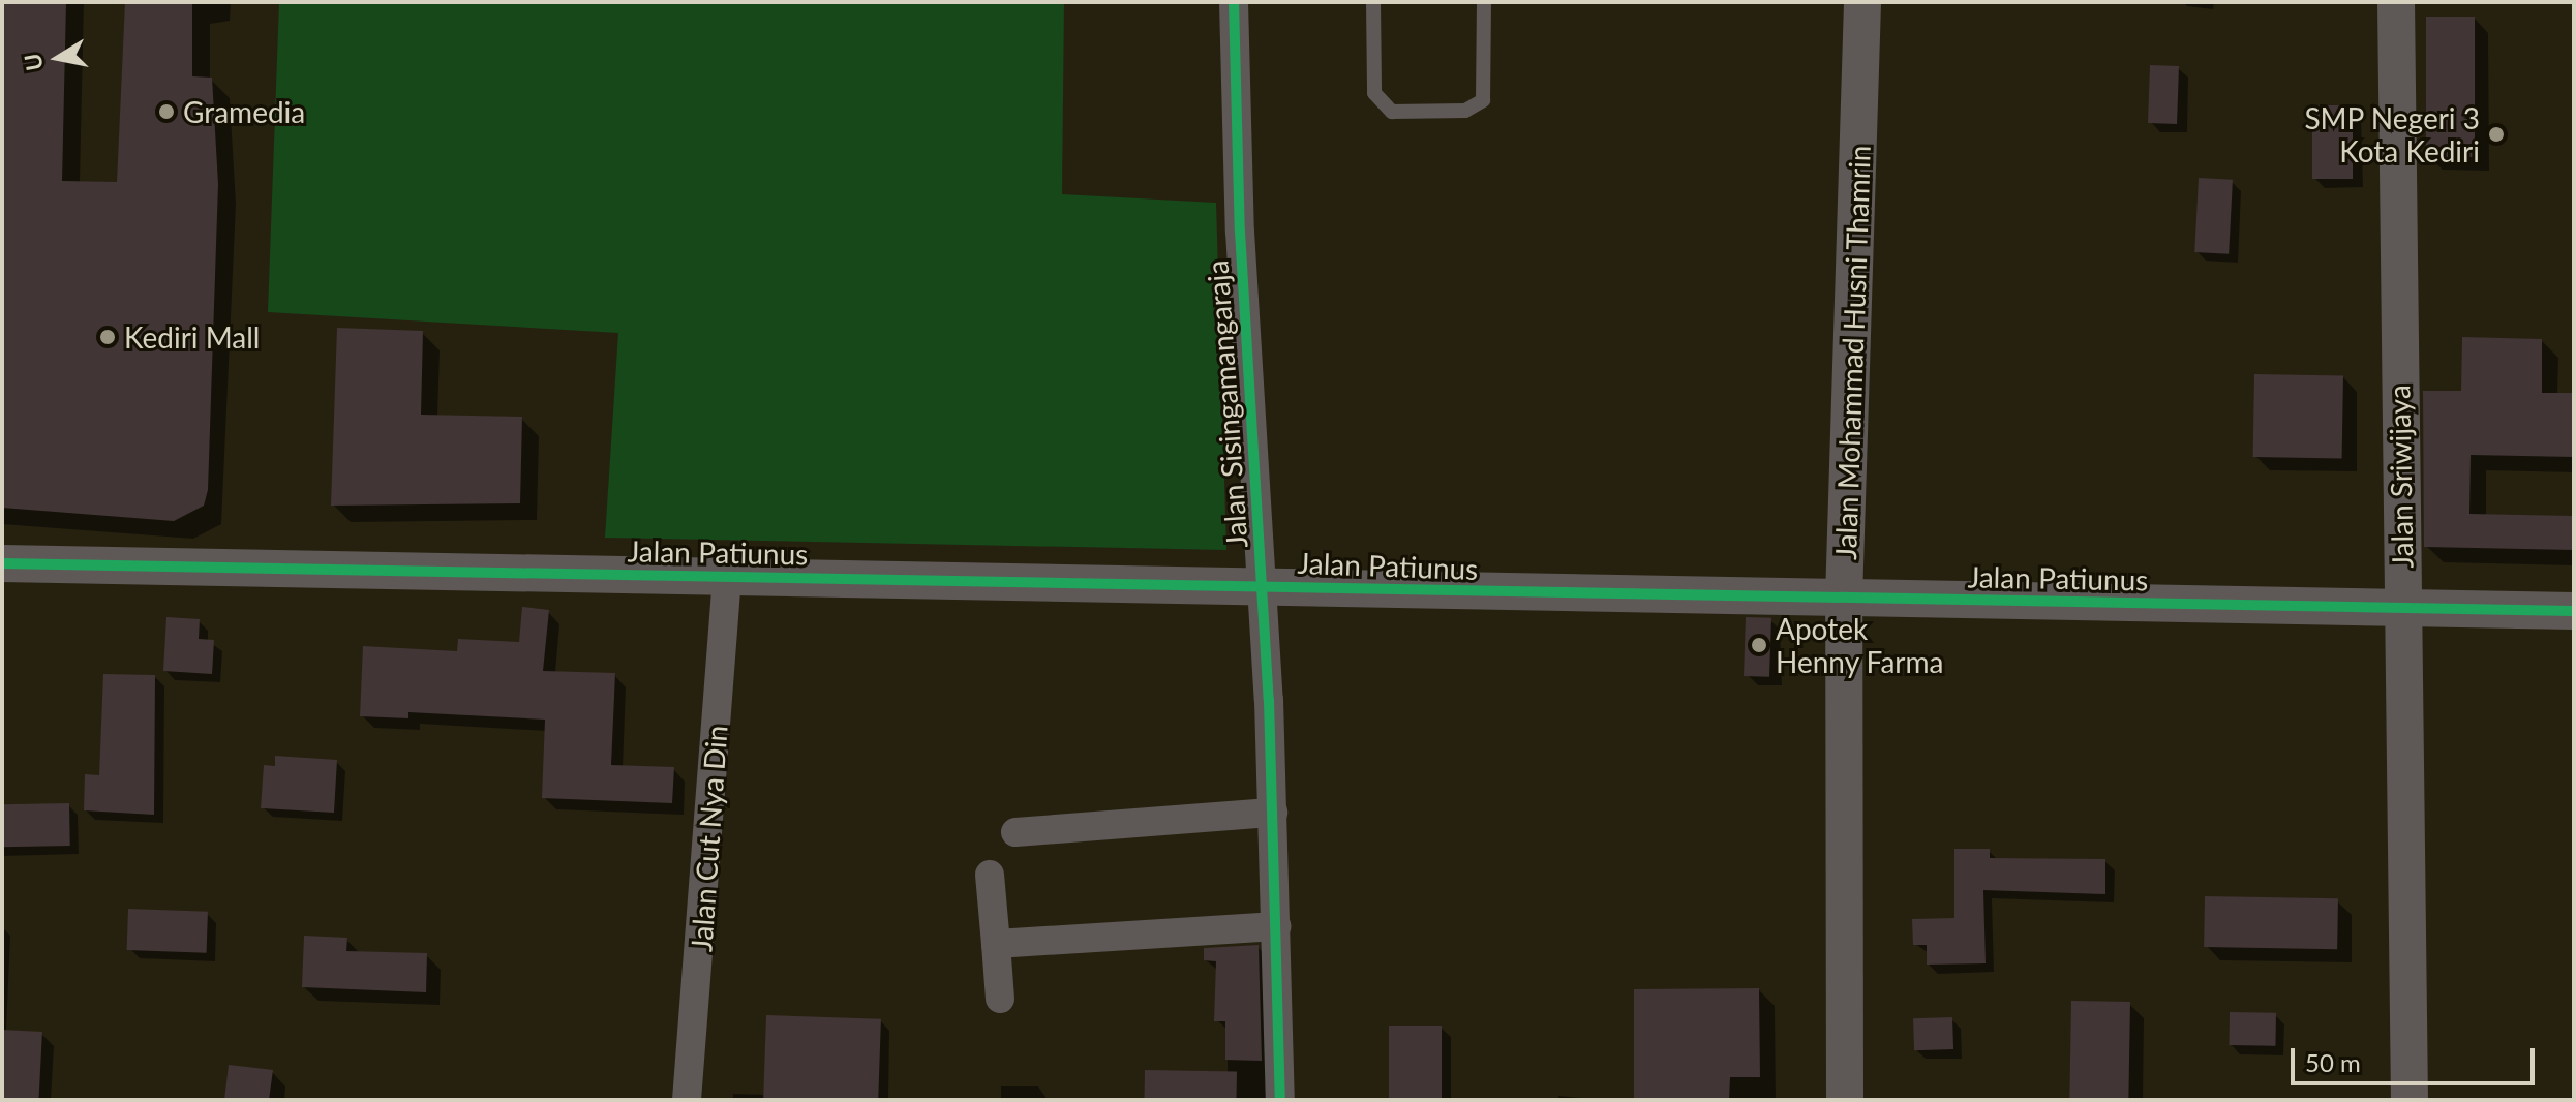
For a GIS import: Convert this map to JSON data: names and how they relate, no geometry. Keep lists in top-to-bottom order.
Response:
{
  "streets": {
    "street": [
      "Jalan Mohammad Husni Thamrin",
      "Jalan Sisingamangaraja",
      "Jalan Sriwijaya",
      "Jalan Patiunus",
      "Jalan Cut Nya Din"
    ]
  },
  "crossings": [
    ["Jalan Mohammad Husni Thamrin", "Jalan Patiunus"],
    ["Jalan Sisingamangaraja", "Jalan Patiunus"],
    ["Jalan Sriwijaya", "Jalan Patiunus"],
    ["Jalan Patiunus", "Jalan Cut Nya Din"]
  ],
  "places": [
    "Gramedia",
    "SMP Negeri 3 Kota Kediri",
    "Kediri Mall",
    "Apotek Henny Farma"
  ],
  "scale_bar": "50 m",
  "north": "left"
}
